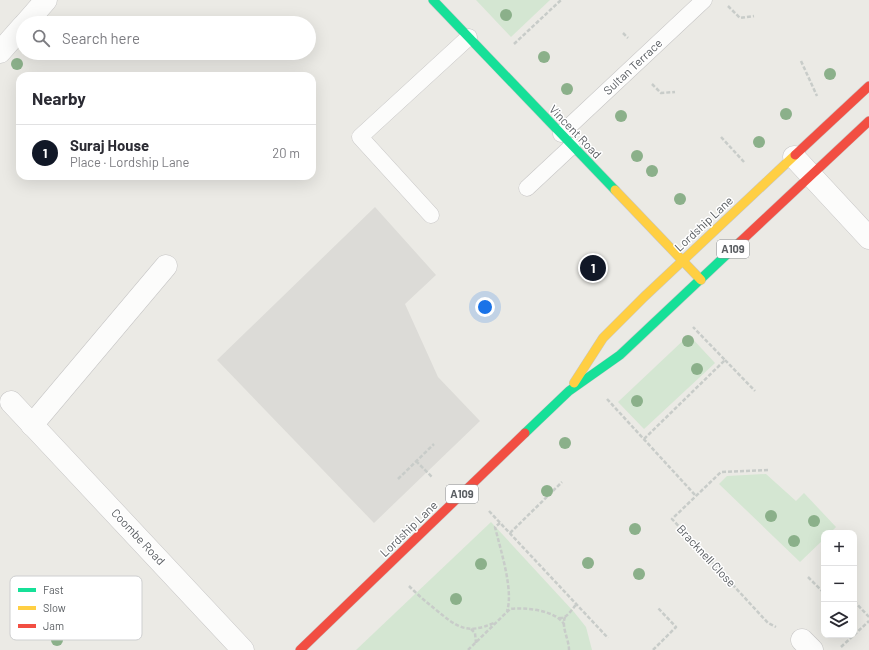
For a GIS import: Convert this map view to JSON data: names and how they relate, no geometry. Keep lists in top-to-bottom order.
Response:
{
  "streets": {
    "main road": ["Vincent Road", "Lordship Lane", "A109"],
    "street": ["Coombe Road"],
    "lane": ["Sultan Terrace"],
    "path": ["Bracknell Close"]
  },
  "crossings": [
    ["Sultan Terrace", "Vincent Road"],
    ["Vincent Road", "Lordship Lane"]
  ],
  "legend": ["Fast", "Slow", "Jam"],
  "page": {
    "search": "Search here",
    "heading": "Nearby",
    "list": [
      {
        "mark": "1",
        "name": "Suraj House",
        "note": "Place · Lordship Lane",
        "value": "20 m"
      }
    ],
    "pins": "1",
    "map_buttons": ["+", "−"]
  }
}
